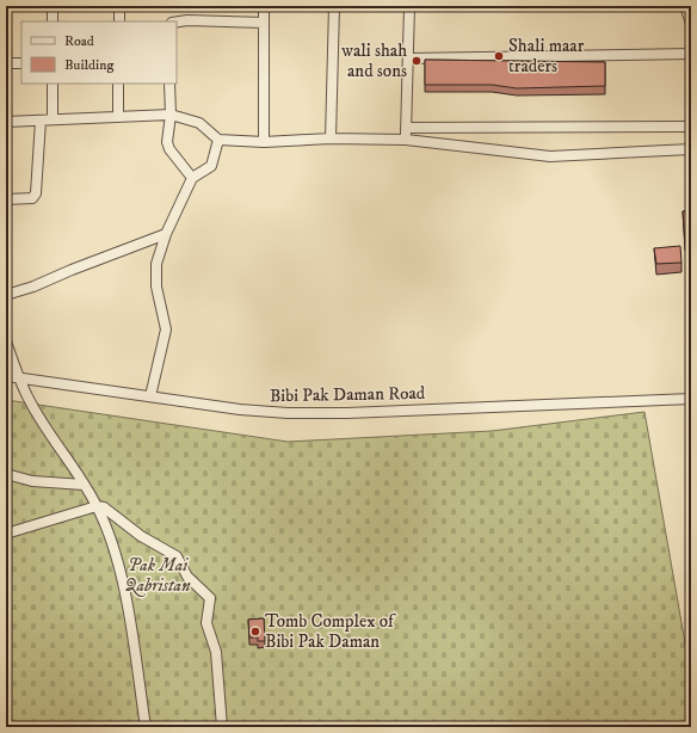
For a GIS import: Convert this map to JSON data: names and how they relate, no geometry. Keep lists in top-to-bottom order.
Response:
{
  "streets": {
    "street": ["Bibi Pak Daman Road"]
  },
  "parks": ["Pak Mai Qabristan"],
  "places": ["Shali maar traders", "wali shah and sons", "Tomb Complex of Bibi Pak Daman"],
  "legend": ["Road", "Building"]
}
